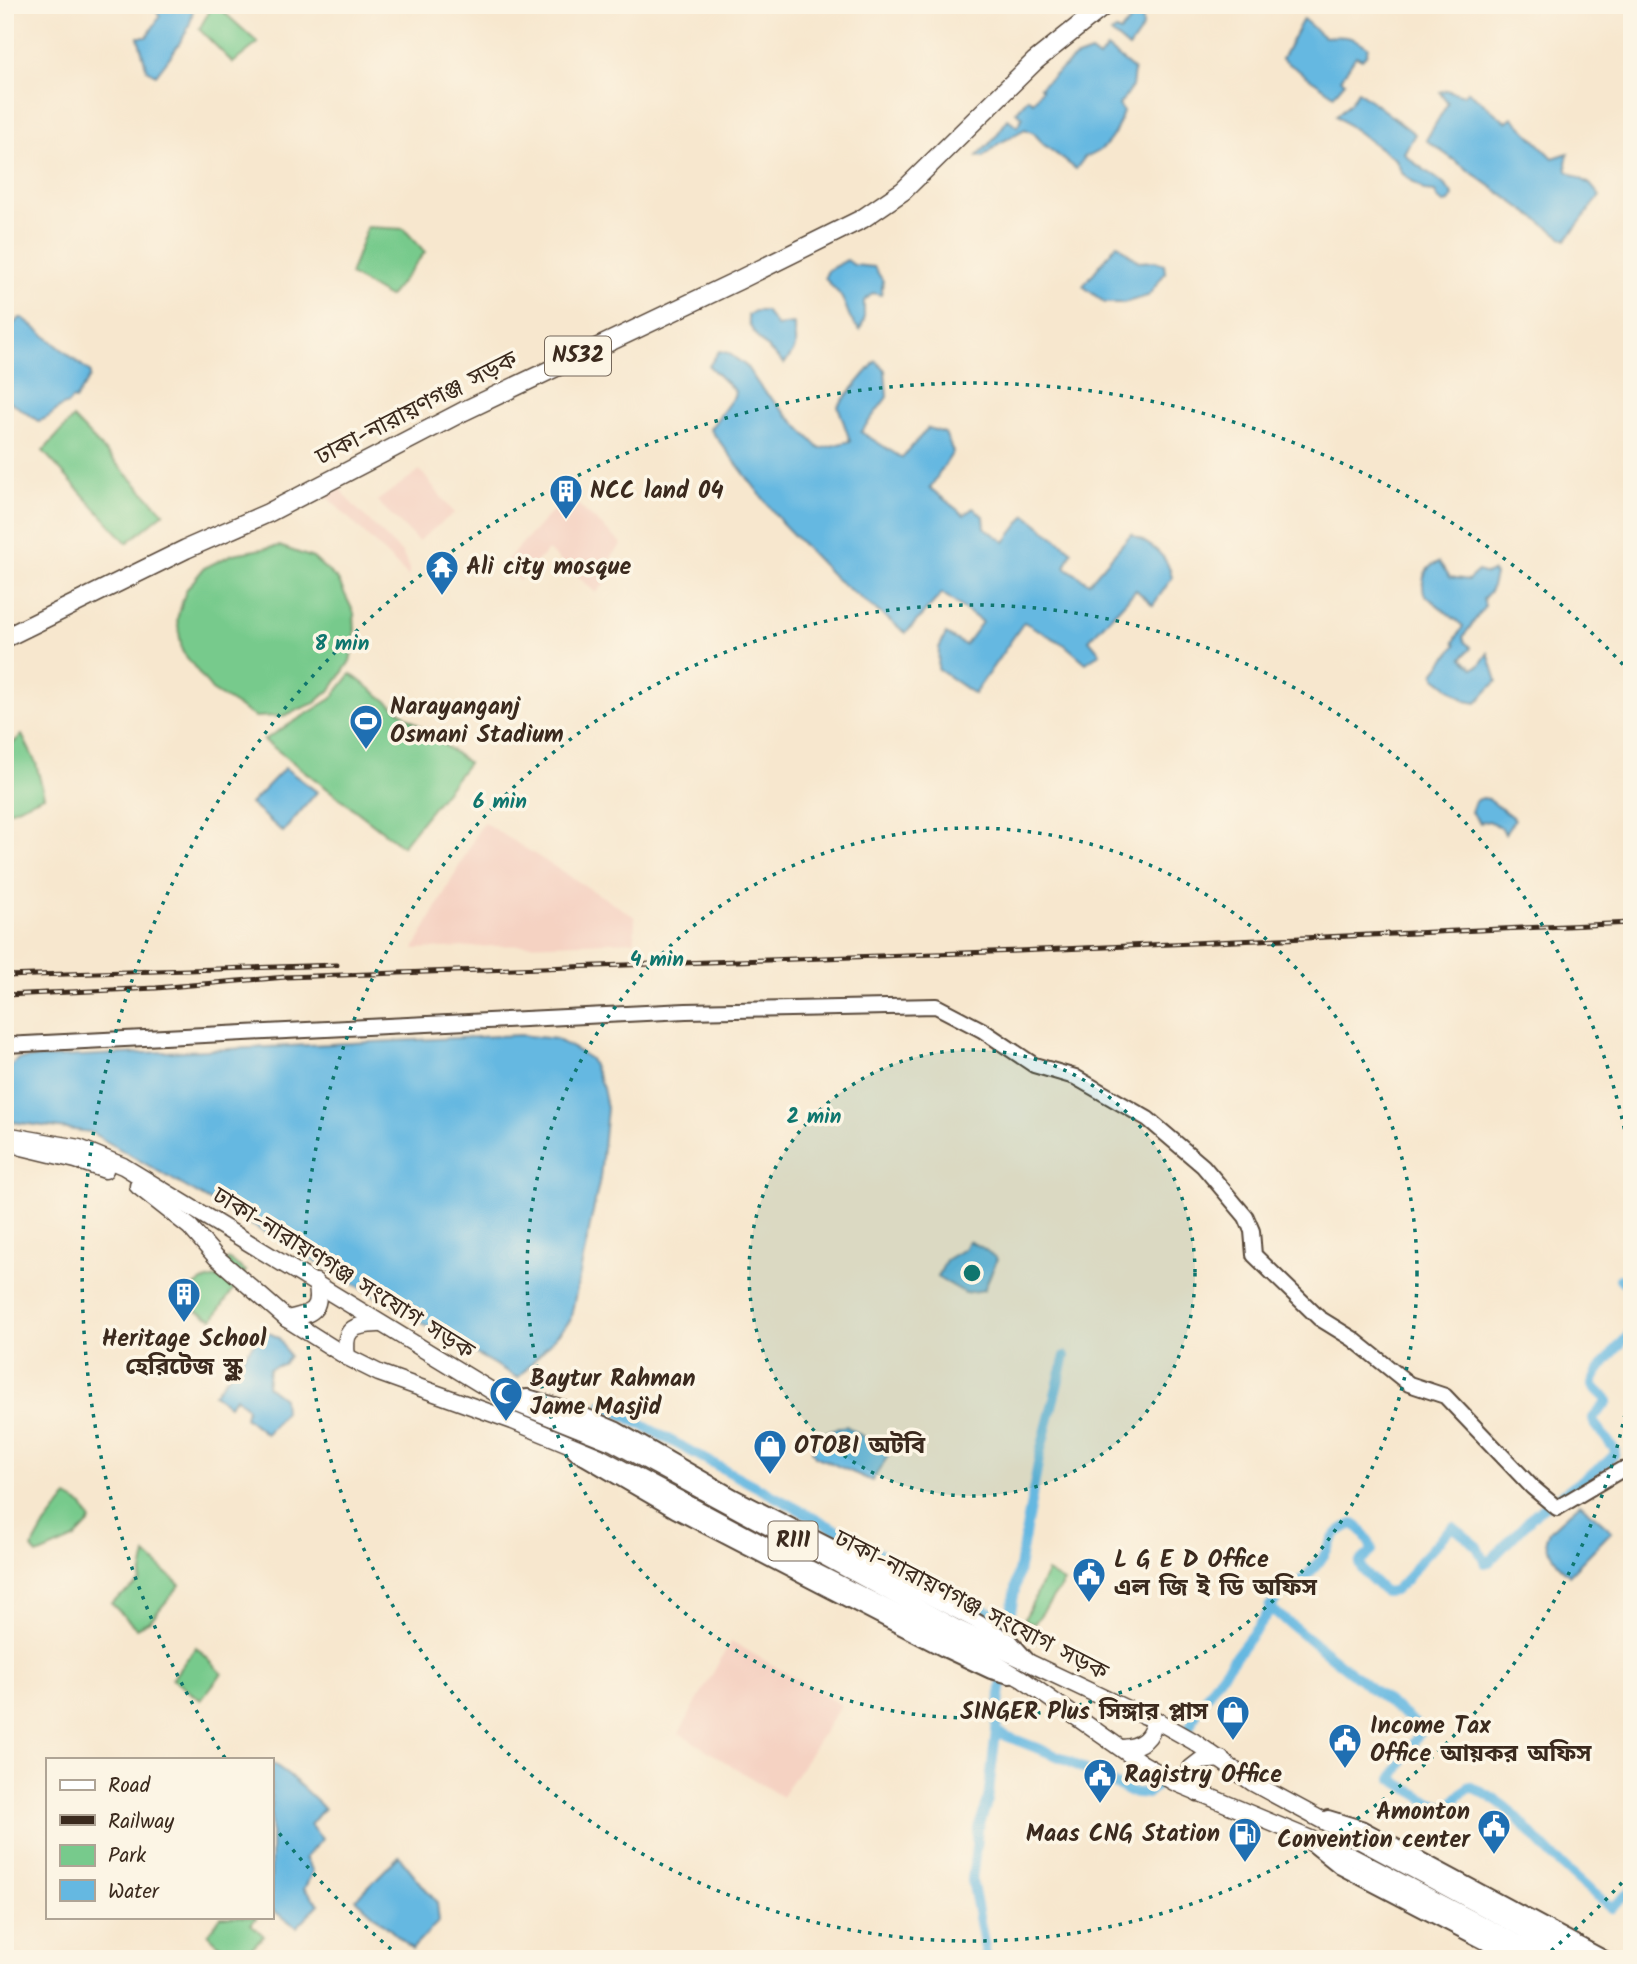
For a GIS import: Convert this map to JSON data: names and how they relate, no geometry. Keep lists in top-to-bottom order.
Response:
{
  "streets": {
    "highway": ["N532", "ঢাকা-নারায়ণগঞ্জ সড়ক"],
    "main road": ["ঢাকা-নারায়ণগঞ্জ সংযোগ সড়ক", "R111"]
  },
  "places": {
    "building": ["NCC land 04", "Heritage School হেরিটেজ স্কুল"],
    "temple": ["Ali city mosque"],
    "sports": ["Narayanganj Osmani Stadium"],
    "mosque": ["Baytur Rahman Jame Masjid"],
    "shop": ["OTOBI অটবি", "SINGER Plus সিঙ্গার প্লাস"],
    "public building": [
      "L G E D Office এল জি ই ডি অফিস",
      "Income Tax Office আয়কর অফিস",
      "Ragistry Office",
      "Amonton Convention center"
    ],
    "fuel station": ["Maas CNG Station"]
  },
  "legend": [
    "Road",
    "Railway",
    "Park",
    "Water"
  ],
  "rings": [
    "8 min",
    "6 min",
    "4 min",
    "2 min"
  ]
}
